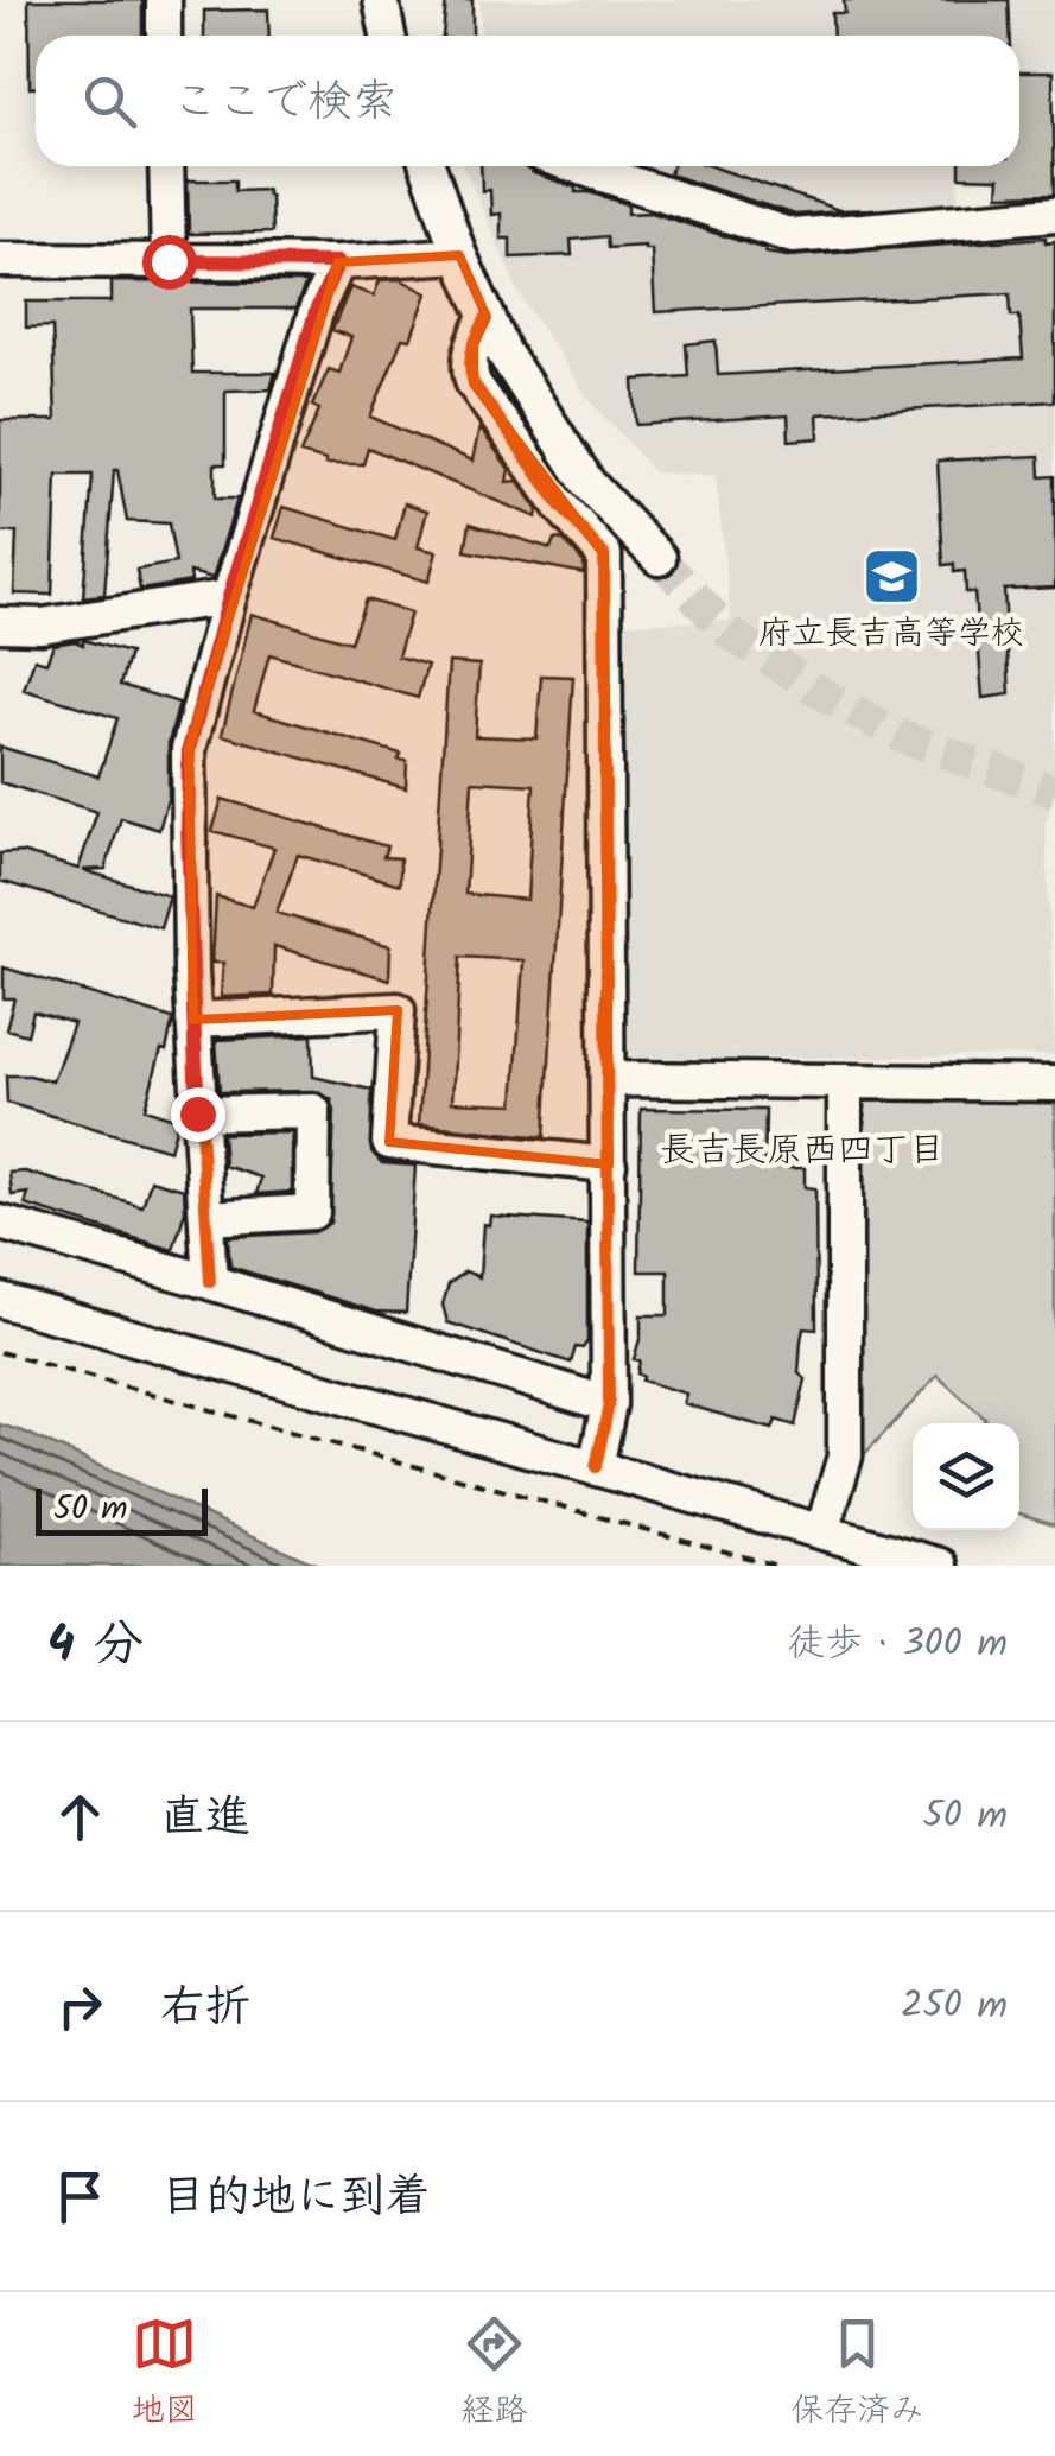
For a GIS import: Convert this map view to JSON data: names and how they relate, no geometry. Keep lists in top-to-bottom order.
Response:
{
  "districts": ["長吉長原西四丁目"],
  "places": {
    "school or university": ["府立長吉高等学校"]
  },
  "scale_bar": "50 m",
  "page": {
    "search": "ここで検索",
    "scale": "50 m",
    "heading": ["4 分", "徒歩 · 300 m"],
    "list": [
      ["直進", "50 m"],
      ["右折", "250 m"],
      "目的地に到着"
    ],
    "nav": ["地図", "経路", "保存済み"]
  }
}
